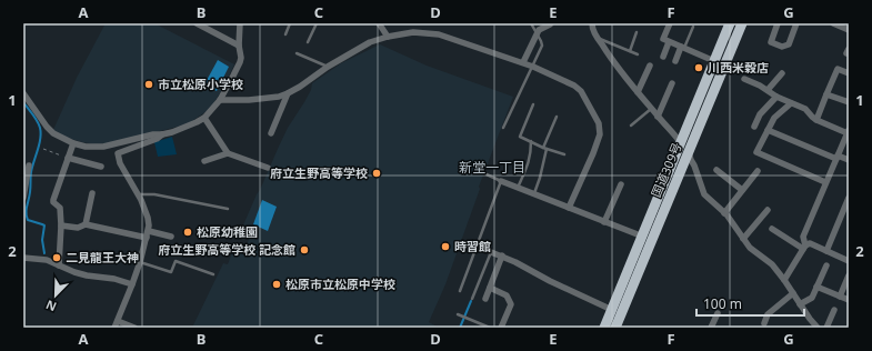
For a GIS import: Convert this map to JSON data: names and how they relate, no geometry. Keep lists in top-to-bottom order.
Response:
{
  "streets": {
    "highway": ["国道309号"]
  },
  "districts": ["新堂一丁目"],
  "places": [
    "川西米穀店",
    "市立松原小学校",
    "府立生野高等学校",
    "松原幼稚園",
    "時習館",
    "府立生野高等学校 記念館",
    "二見龍王大神",
    "松原市立松原中学校"
  ],
  "scale_bar": "100 m",
  "north": "bottom left",
  "grid": {
    "columns": [
      "A",
      "B",
      "C",
      "D",
      "E",
      "F",
      "G"
    ],
    "rows": ["1", "2"]
  }
}
